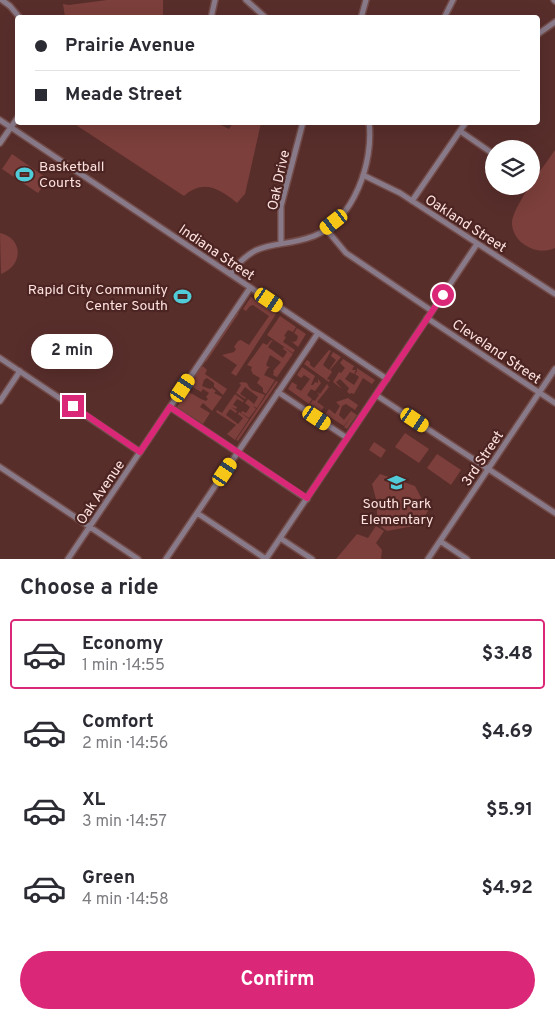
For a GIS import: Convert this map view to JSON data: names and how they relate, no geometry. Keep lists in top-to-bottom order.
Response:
{
  "streets": {
    "street": [
      "Oak Drive",
      "Oakland Street",
      "Indiana Street",
      "Cleveland Street",
      "3rd Street",
      "Oak Avenue"
    ]
  },
  "crossings": [
    ["Indiana Street", "Oak Avenue"],
    ["Cleveland Street", "3rd Street"]
  ],
  "places": {
    "sports": ["Basketball Courts", "Rapid City Community Center South"],
    "school or university": ["South Park Elementary"]
  },
  "page": {
    "banner": ["Prairie Avenue", "Meade Street"],
    "bubble": "2 min",
    "heading": "Choose a ride",
    "list": [
      {
        "name": "Economy",
        "note": "1 min · 14:55",
        "value": "$3.48"
      },
      {
        "name": "Comfort",
        "note": "2 min · 14:56",
        "value": "$4.69"
      },
      {
        "name": "XL",
        "note": "3 min · 14:57",
        "value": "$5.91"
      },
      {
        "name": "Green",
        "note": "4 min · 14:58",
        "value": "$4.92"
      }
    ],
    "buttons": "Confirm"
  }
}
